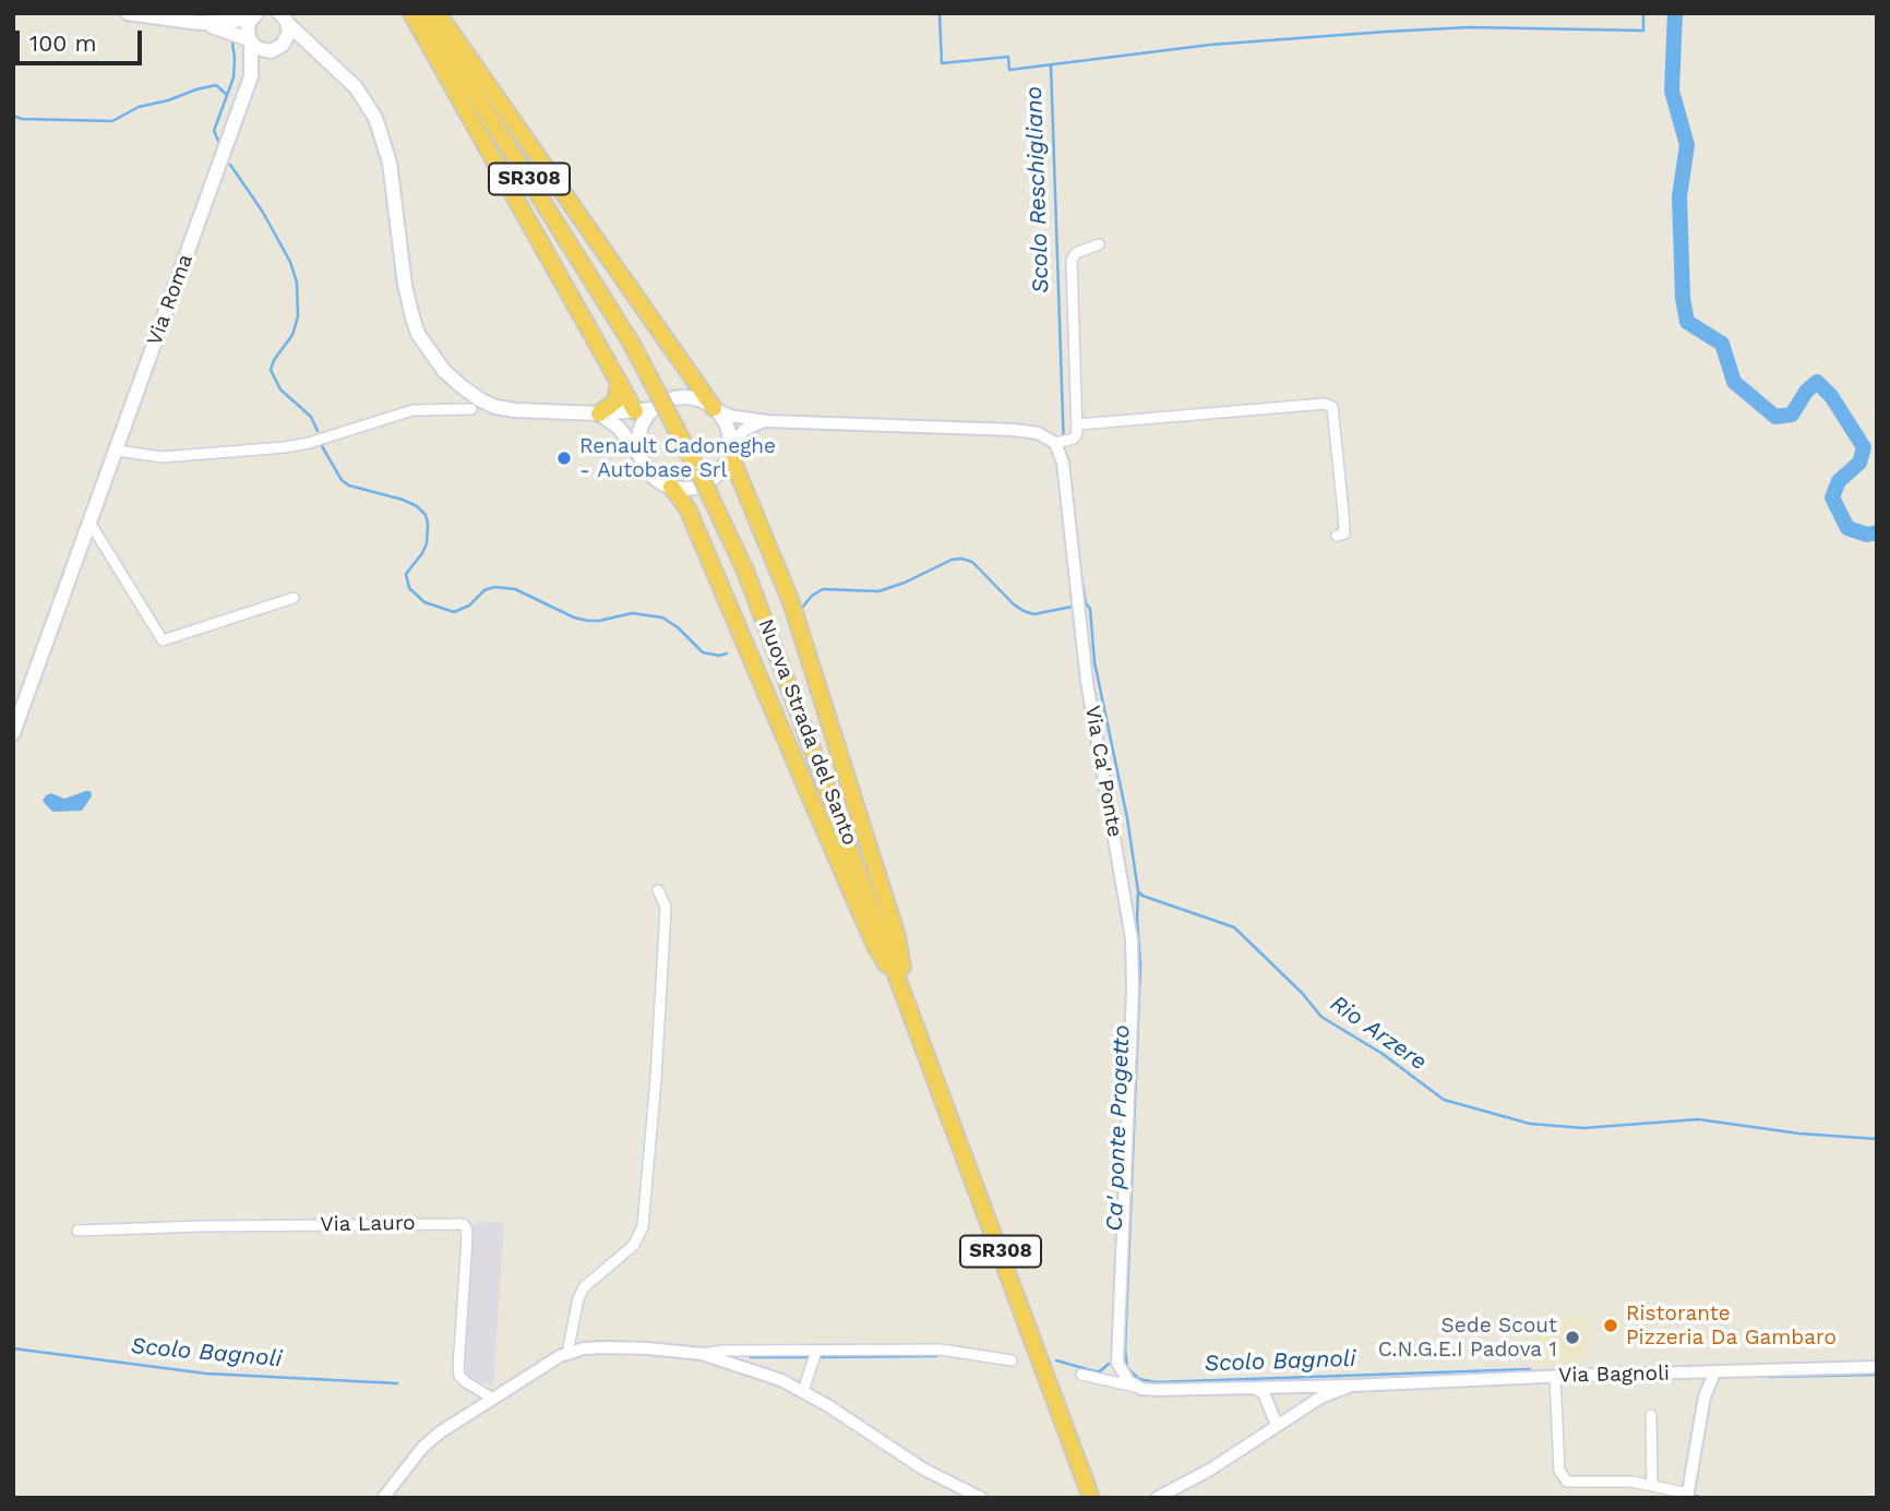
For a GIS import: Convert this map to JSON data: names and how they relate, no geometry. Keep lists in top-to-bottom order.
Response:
{
  "streets": {
    "highway": ["SR308", "Nuova Strada del Santo"],
    "main road": ["Via Roma"],
    "street": ["Via Ca' Ponte", "Via Lauro", "Via Bagnoli"]
  },
  "water": [
    "Scolo Reschigliano",
    "Rio Arzere",
    "Ca' ponte Progetto",
    "Scolo Bagnoli"
  ],
  "places": ["Renault Cadoneghe - Autobase Srl", "Ristorante Pizzeria Da Gambaro", "Sede Scout C.N.G.E.I Padova 1"],
  "scale_bar": "100 m"
}
